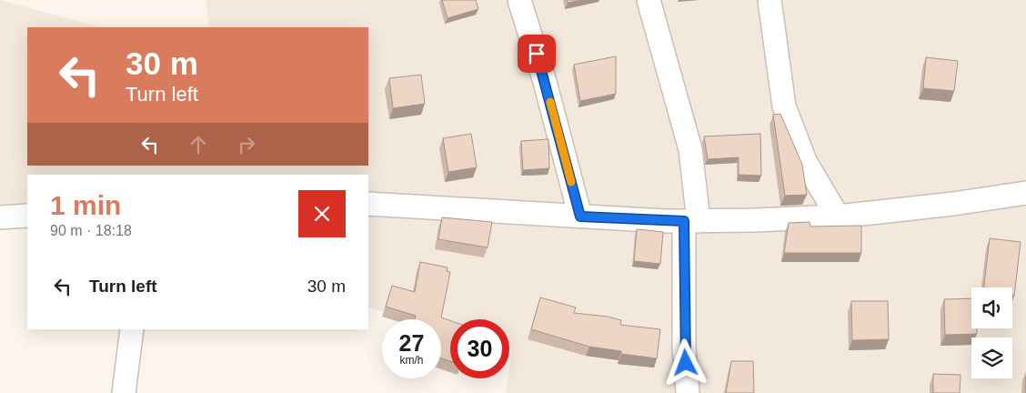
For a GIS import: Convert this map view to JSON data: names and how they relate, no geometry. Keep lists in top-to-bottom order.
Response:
{
  "page": {
    "turn": ["30 m", "Turn left"],
    "heading": ["1 min", "90 m · 18:18"],
    "list": [
      {
        "name": "Turn left",
        "value": "30 m"
      }
    ],
    "speed": "27 km/h",
    "limit": "30"
  }
}
